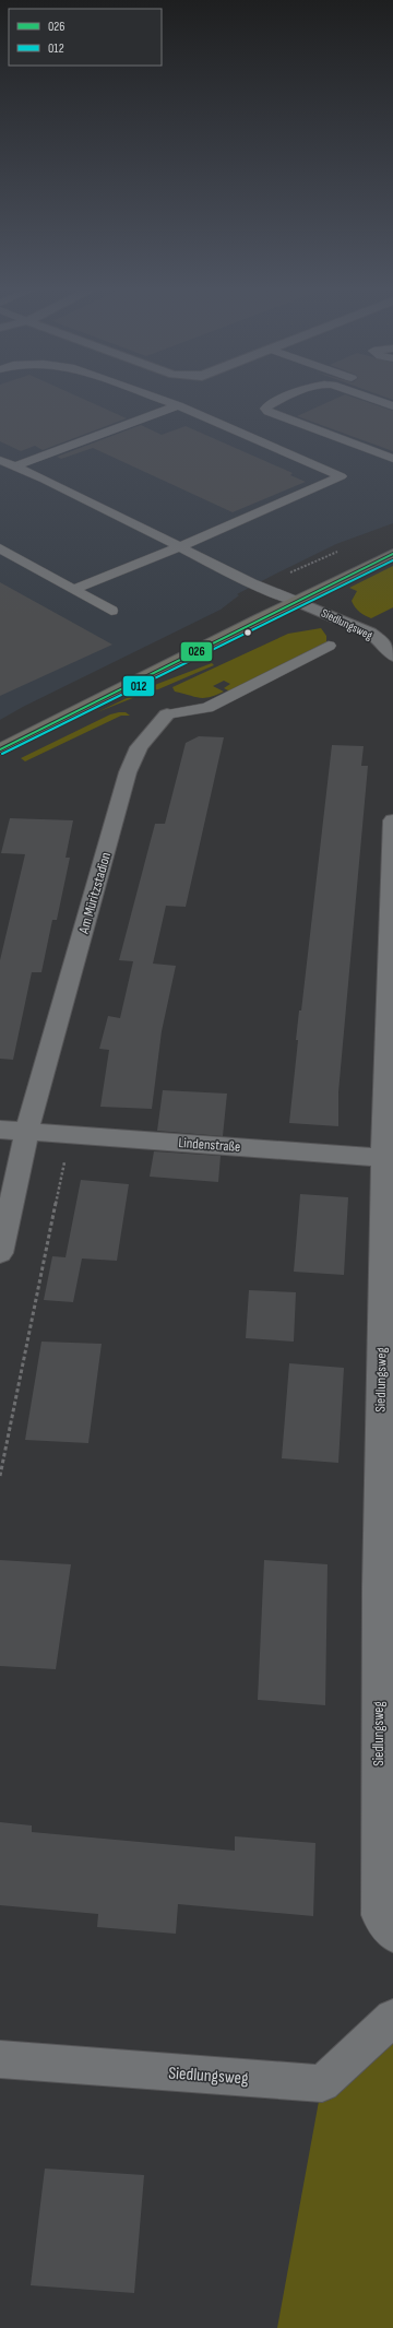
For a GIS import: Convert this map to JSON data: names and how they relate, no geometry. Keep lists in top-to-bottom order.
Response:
{
  "streets": {
    "street": ["Siedlungsweg", "Am Müritzstadion", "Lindenstraße"]
  },
  "crossings": [
    ["Siedlungsweg", "Lindenstraße"],
    ["Am Müritzstadion", "Lindenstraße"]
  ],
  "lines": ["transit line 026", "transit line 012"],
  "legend": ["026", "012"]
}
